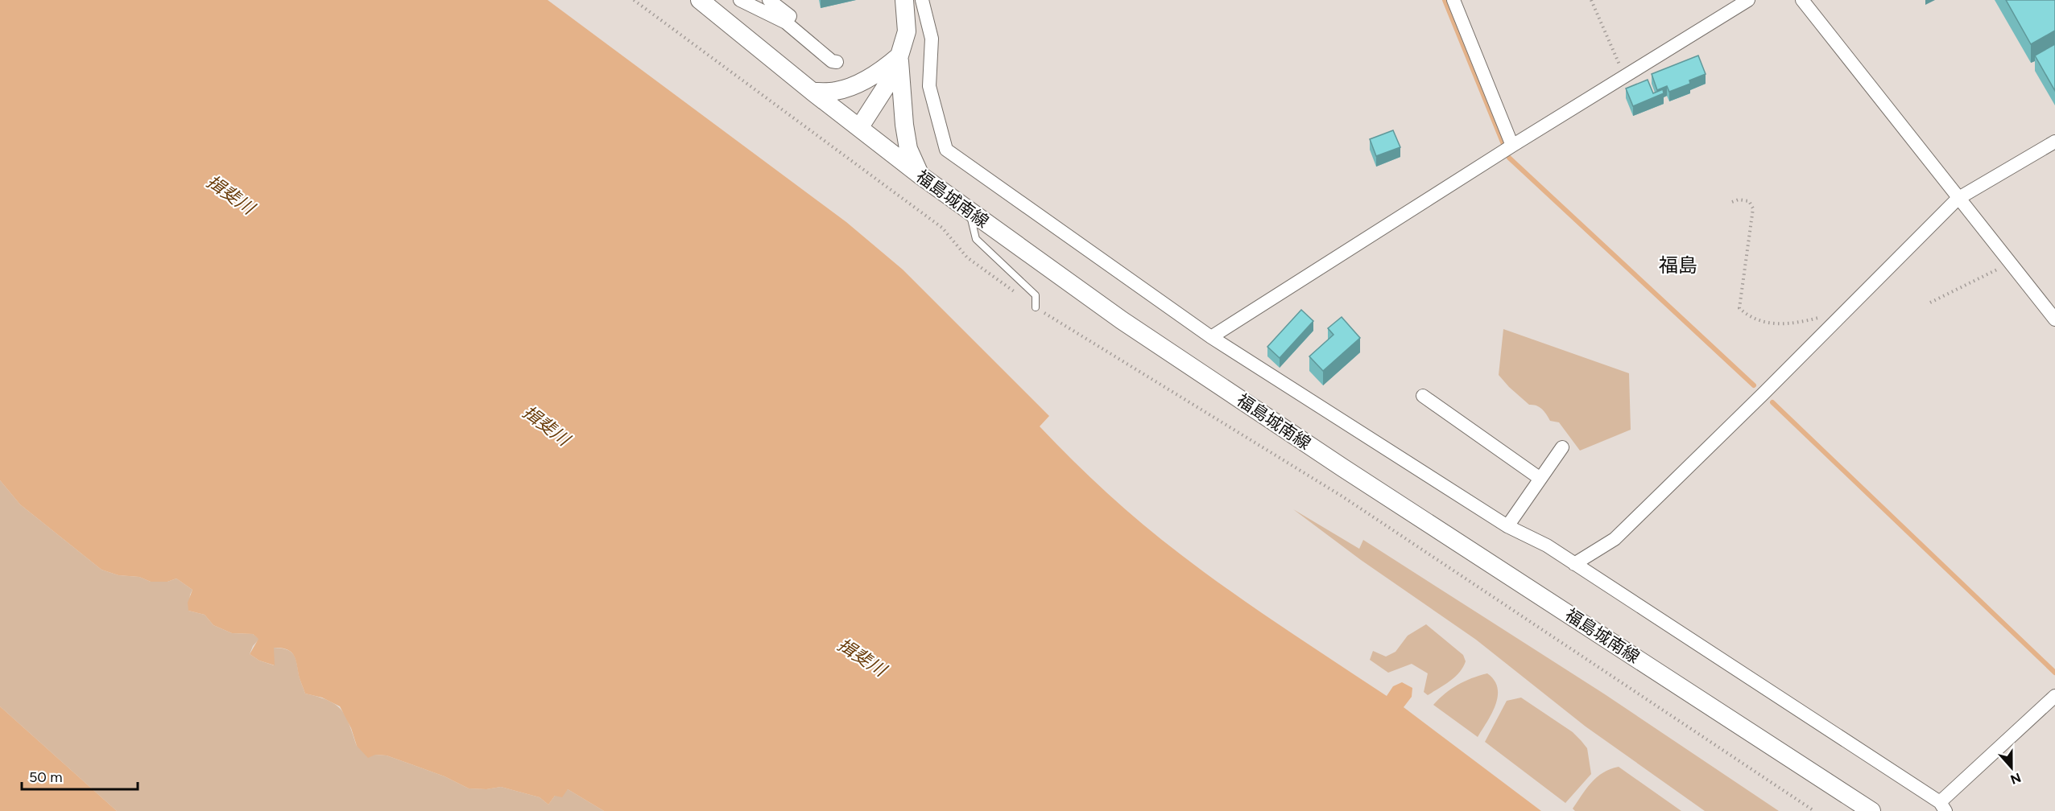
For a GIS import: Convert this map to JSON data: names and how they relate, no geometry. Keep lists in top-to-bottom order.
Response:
{
  "streets": {
    "main road": ["福島城南線"]
  },
  "districts": ["福島"],
  "water": ["揖斐川"],
  "scale_bar": "50 m",
  "north": "bottom"
}
